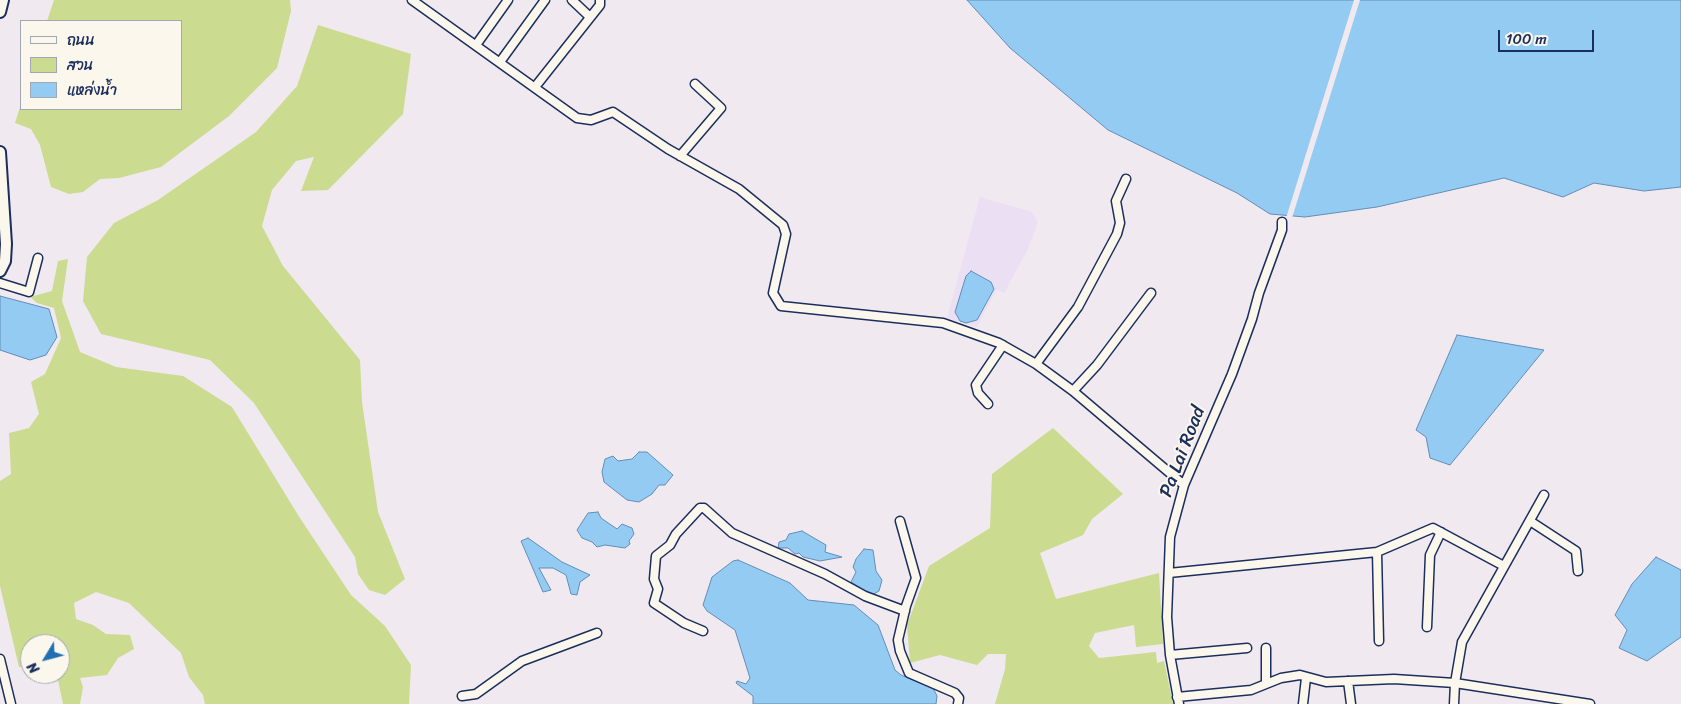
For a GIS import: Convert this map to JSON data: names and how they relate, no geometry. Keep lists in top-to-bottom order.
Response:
{
  "streets": {
    "street": ["Pa Lai Road"]
  },
  "legend": ["ถนน", "สวน", "แหล่งน้ำ"],
  "scale_bar": "100 m",
  "north": "bottom left"
}
